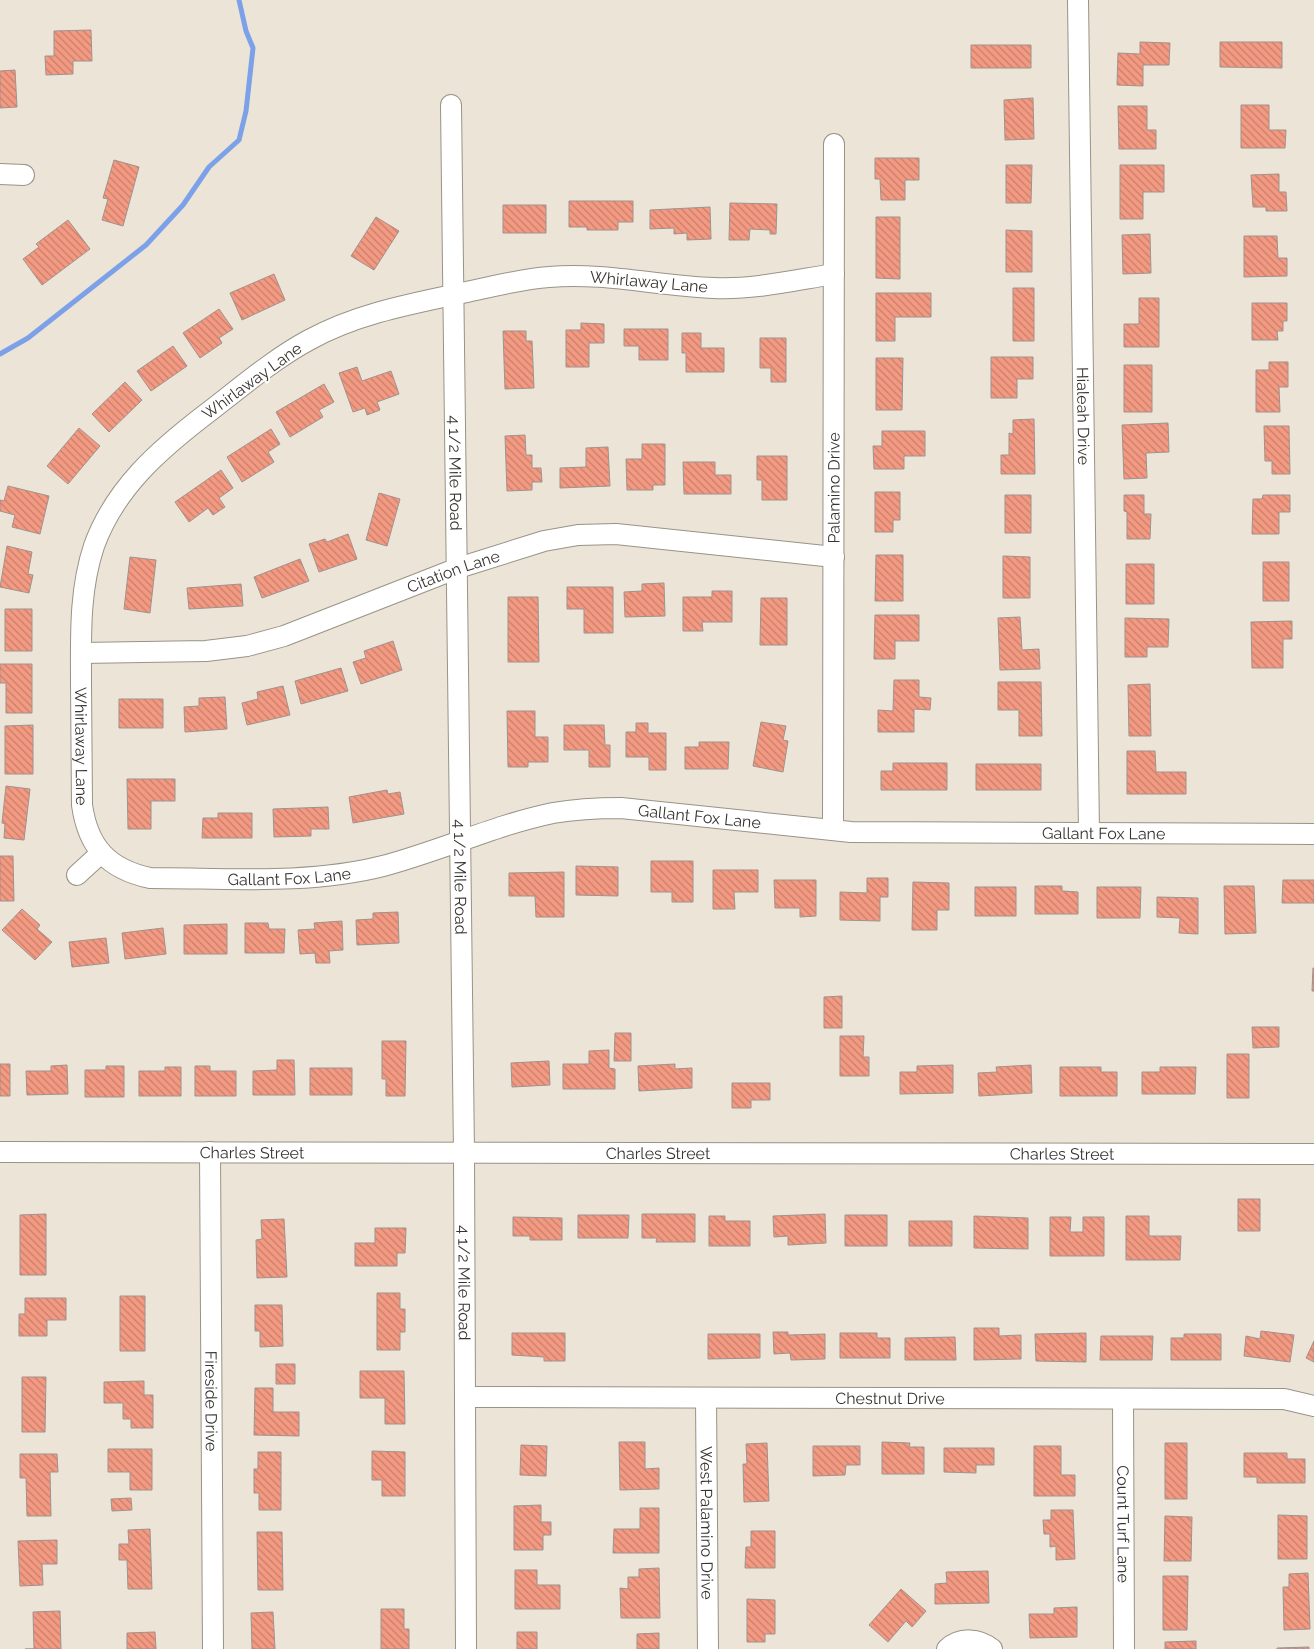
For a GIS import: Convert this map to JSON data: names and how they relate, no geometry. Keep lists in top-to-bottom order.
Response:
{
  "streets": {
    "street": [
      "Whirlaway Lane",
      "Hialeah Drive",
      "4 1/2 Mile Road",
      "Palamino Drive",
      "Citation Lane",
      "Gallant Fox Lane",
      "Charles Street",
      "Chestnut Drive",
      "Fireside Drive",
      "West Palamino Drive",
      "Count Turf Lane"
    ]
  },
  "crossings": [
    ["Whirlaway Lane", "4 1/2 Mile Road"],
    ["Whirlaway Lane", "Palamino Drive"],
    ["Whirlaway Lane", "Citation Lane"],
    ["Whirlaway Lane", "Gallant Fox Lane"],
    ["Hialeah Drive", "Gallant Fox Lane"],
    ["4 1/2 Mile Road", "Citation Lane"],
    ["4 1/2 Mile Road", "Gallant Fox Lane"],
    ["4 1/2 Mile Road", "Charles Street"],
    ["4 1/2 Mile Road", "Chestnut Drive"],
    ["Palamino Drive", "Citation Lane"],
    ["Palamino Drive", "Gallant Fox Lane"],
    ["Charles Street", "Fireside Drive"],
    ["Chestnut Drive", "West Palamino Drive"],
    ["Chestnut Drive", "Count Turf Lane"]
  ]
}
